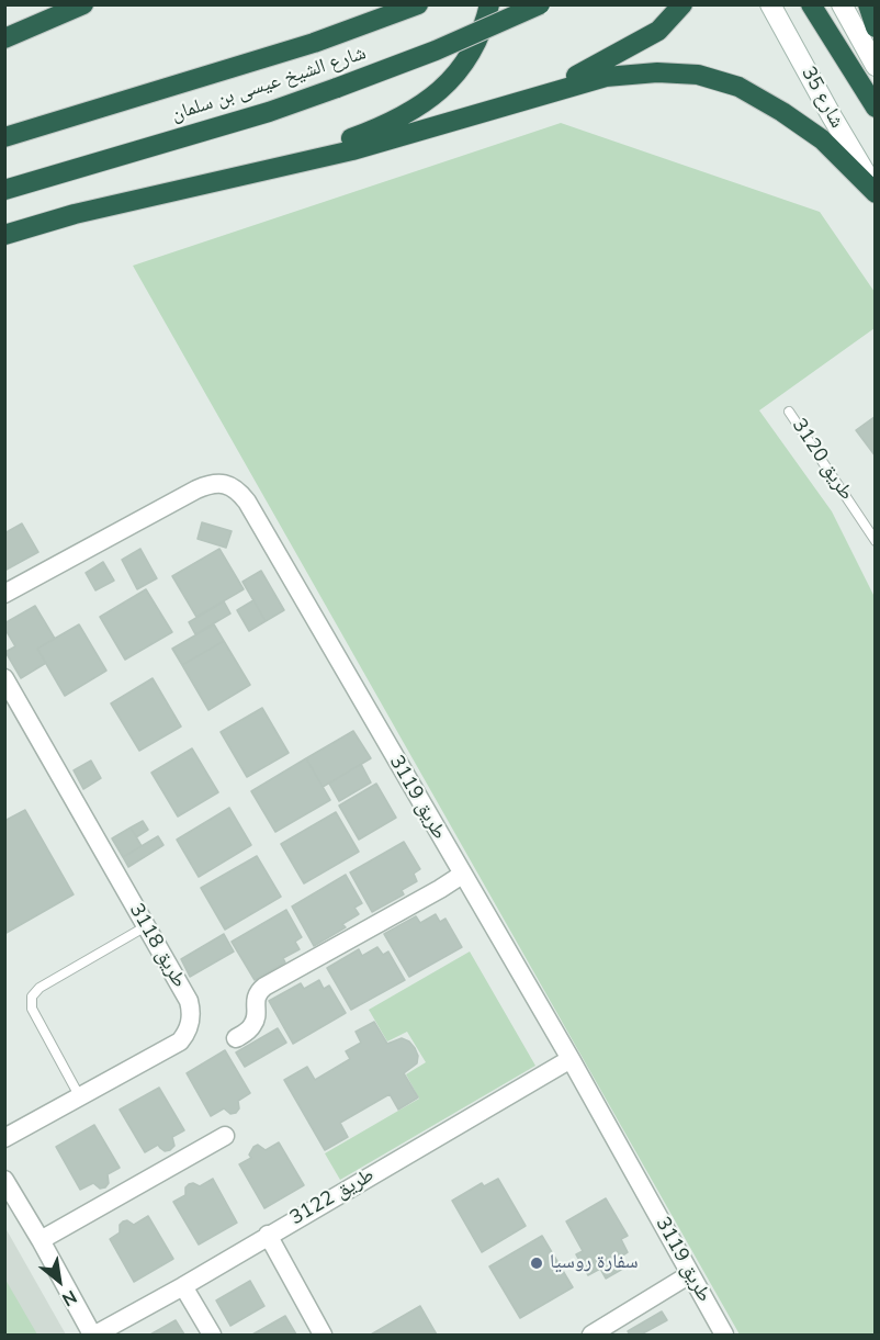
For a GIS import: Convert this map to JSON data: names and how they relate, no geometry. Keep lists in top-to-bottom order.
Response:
{
  "streets": {
    "highway": ["شارع الشيخ عيسى بن سلمان"],
    "main road": ["شارع 35"],
    "street": ["طريق 3119", "طريق 3118", "طريق 3122"],
    "lane": ["طريق 3120"]
  },
  "crossings": [
    ["طريق 3119", "طريق 3122"]
  ],
  "places": ["سفارة روسيا"],
  "north": "bottom right"
}
